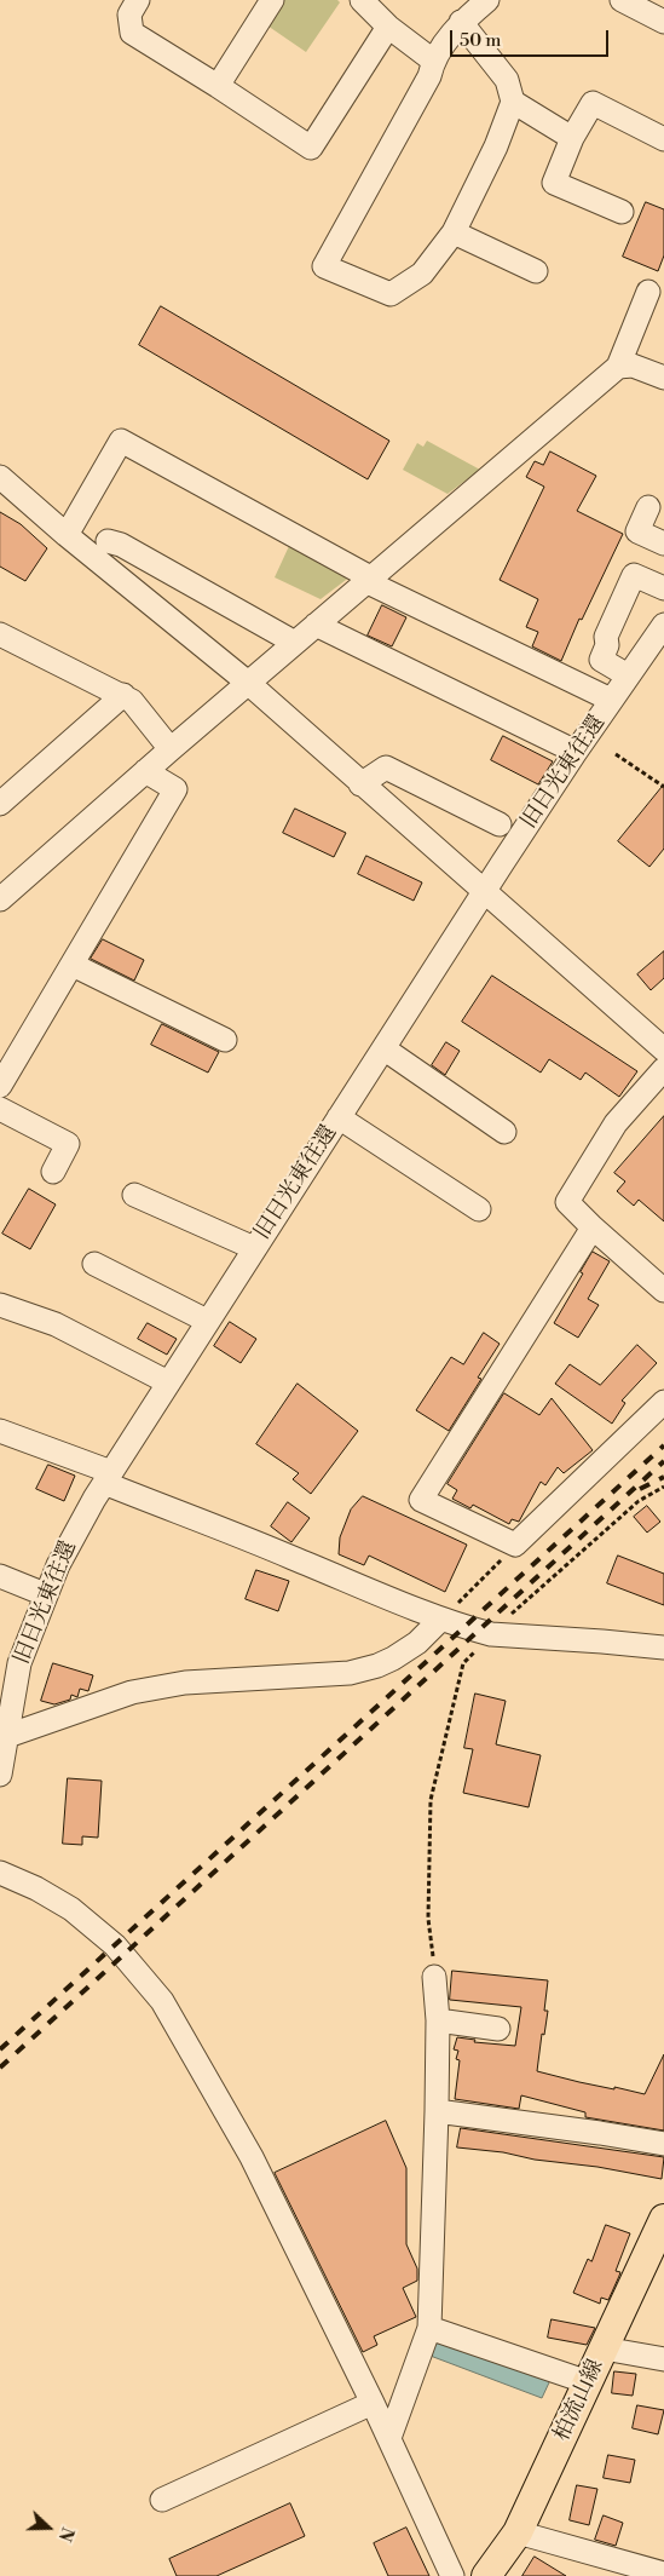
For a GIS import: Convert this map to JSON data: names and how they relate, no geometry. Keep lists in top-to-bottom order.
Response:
{
  "streets": {
    "main road": ["柏流山線"],
    "street": ["旧日光東往還"]
  },
  "scale_bar": "50 m",
  "north": "right"
}
